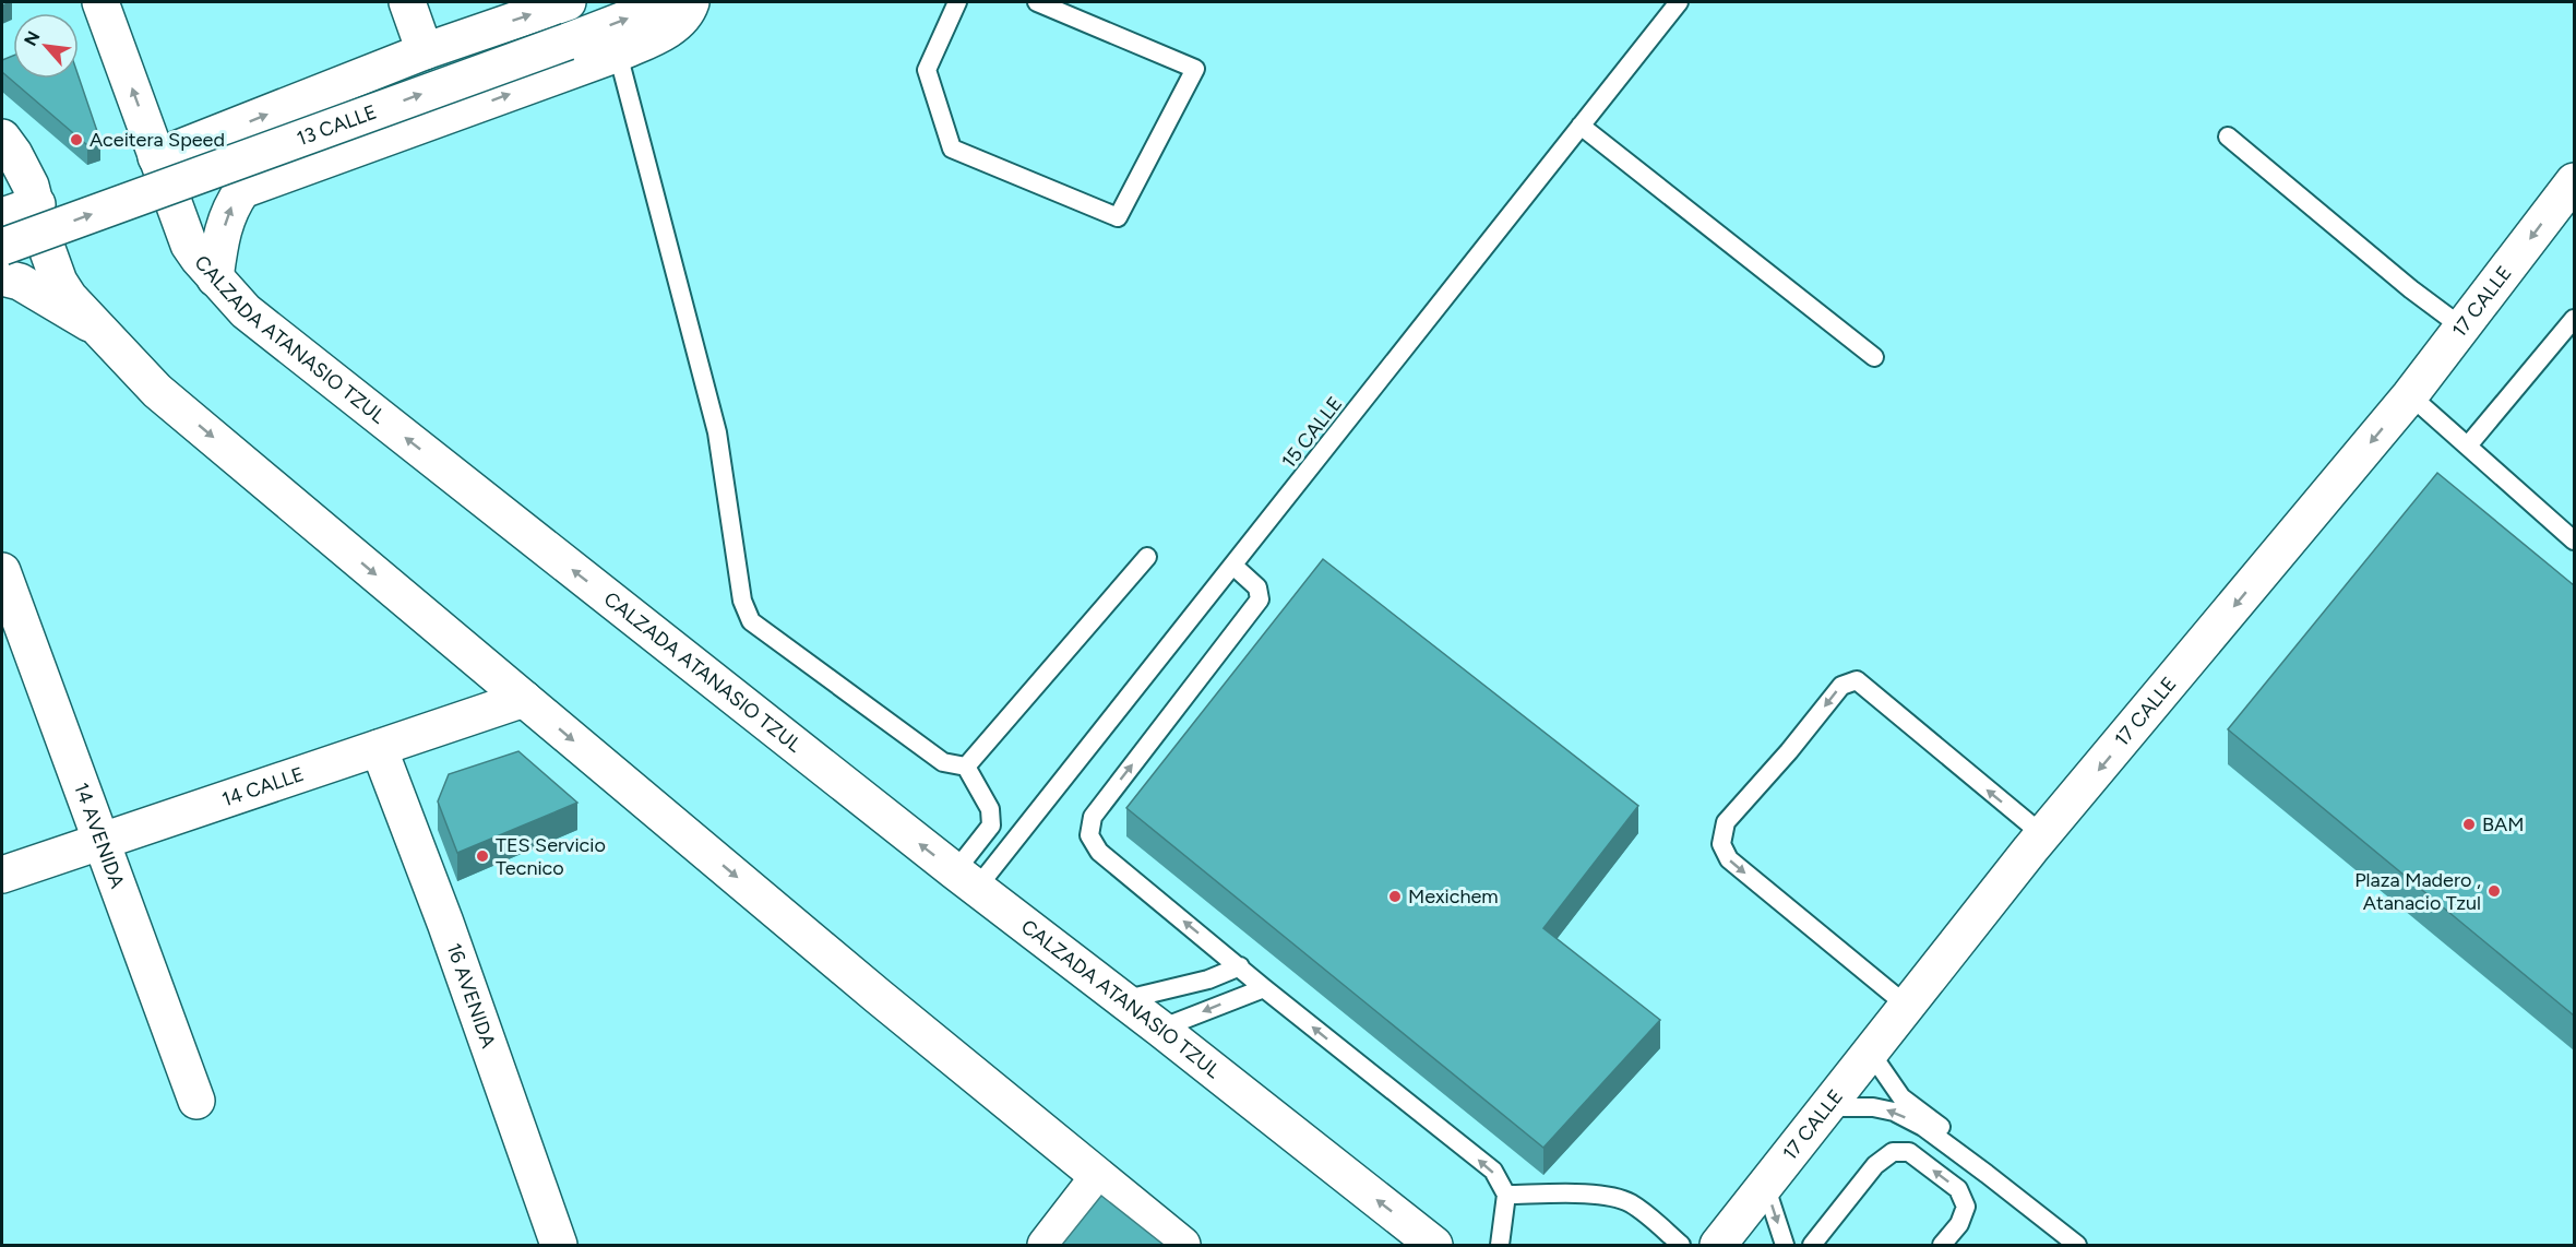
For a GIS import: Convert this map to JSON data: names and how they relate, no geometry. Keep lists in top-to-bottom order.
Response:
{
  "streets": {
    "street": [
      "13 CALLE",
      "17 CALLE",
      "CALZADA ATANASIO TZUL",
      "14 CALLE",
      "14 AVENIDA",
      "16 AVENIDA"
    ],
    "lane": ["15 CALLE"]
  },
  "crossings": [
    ["13 CALLE", "CALZADA ATANASIO TZUL"],
    ["CALZADA ATANASIO TZUL", "15 CALLE"],
    ["14 CALLE", "14 AVENIDA"],
    ["14 CALLE", "16 AVENIDA"]
  ],
  "one_way": ["13 CALLE", "17 CALLE"],
  "places": [
    "Aceitera Speed",
    "BAM",
    "TES Servicio Tecnico",
    "Plaza Madero , Atanacio Tzul",
    "Mexichem"
  ],
  "north": "top left"
}
